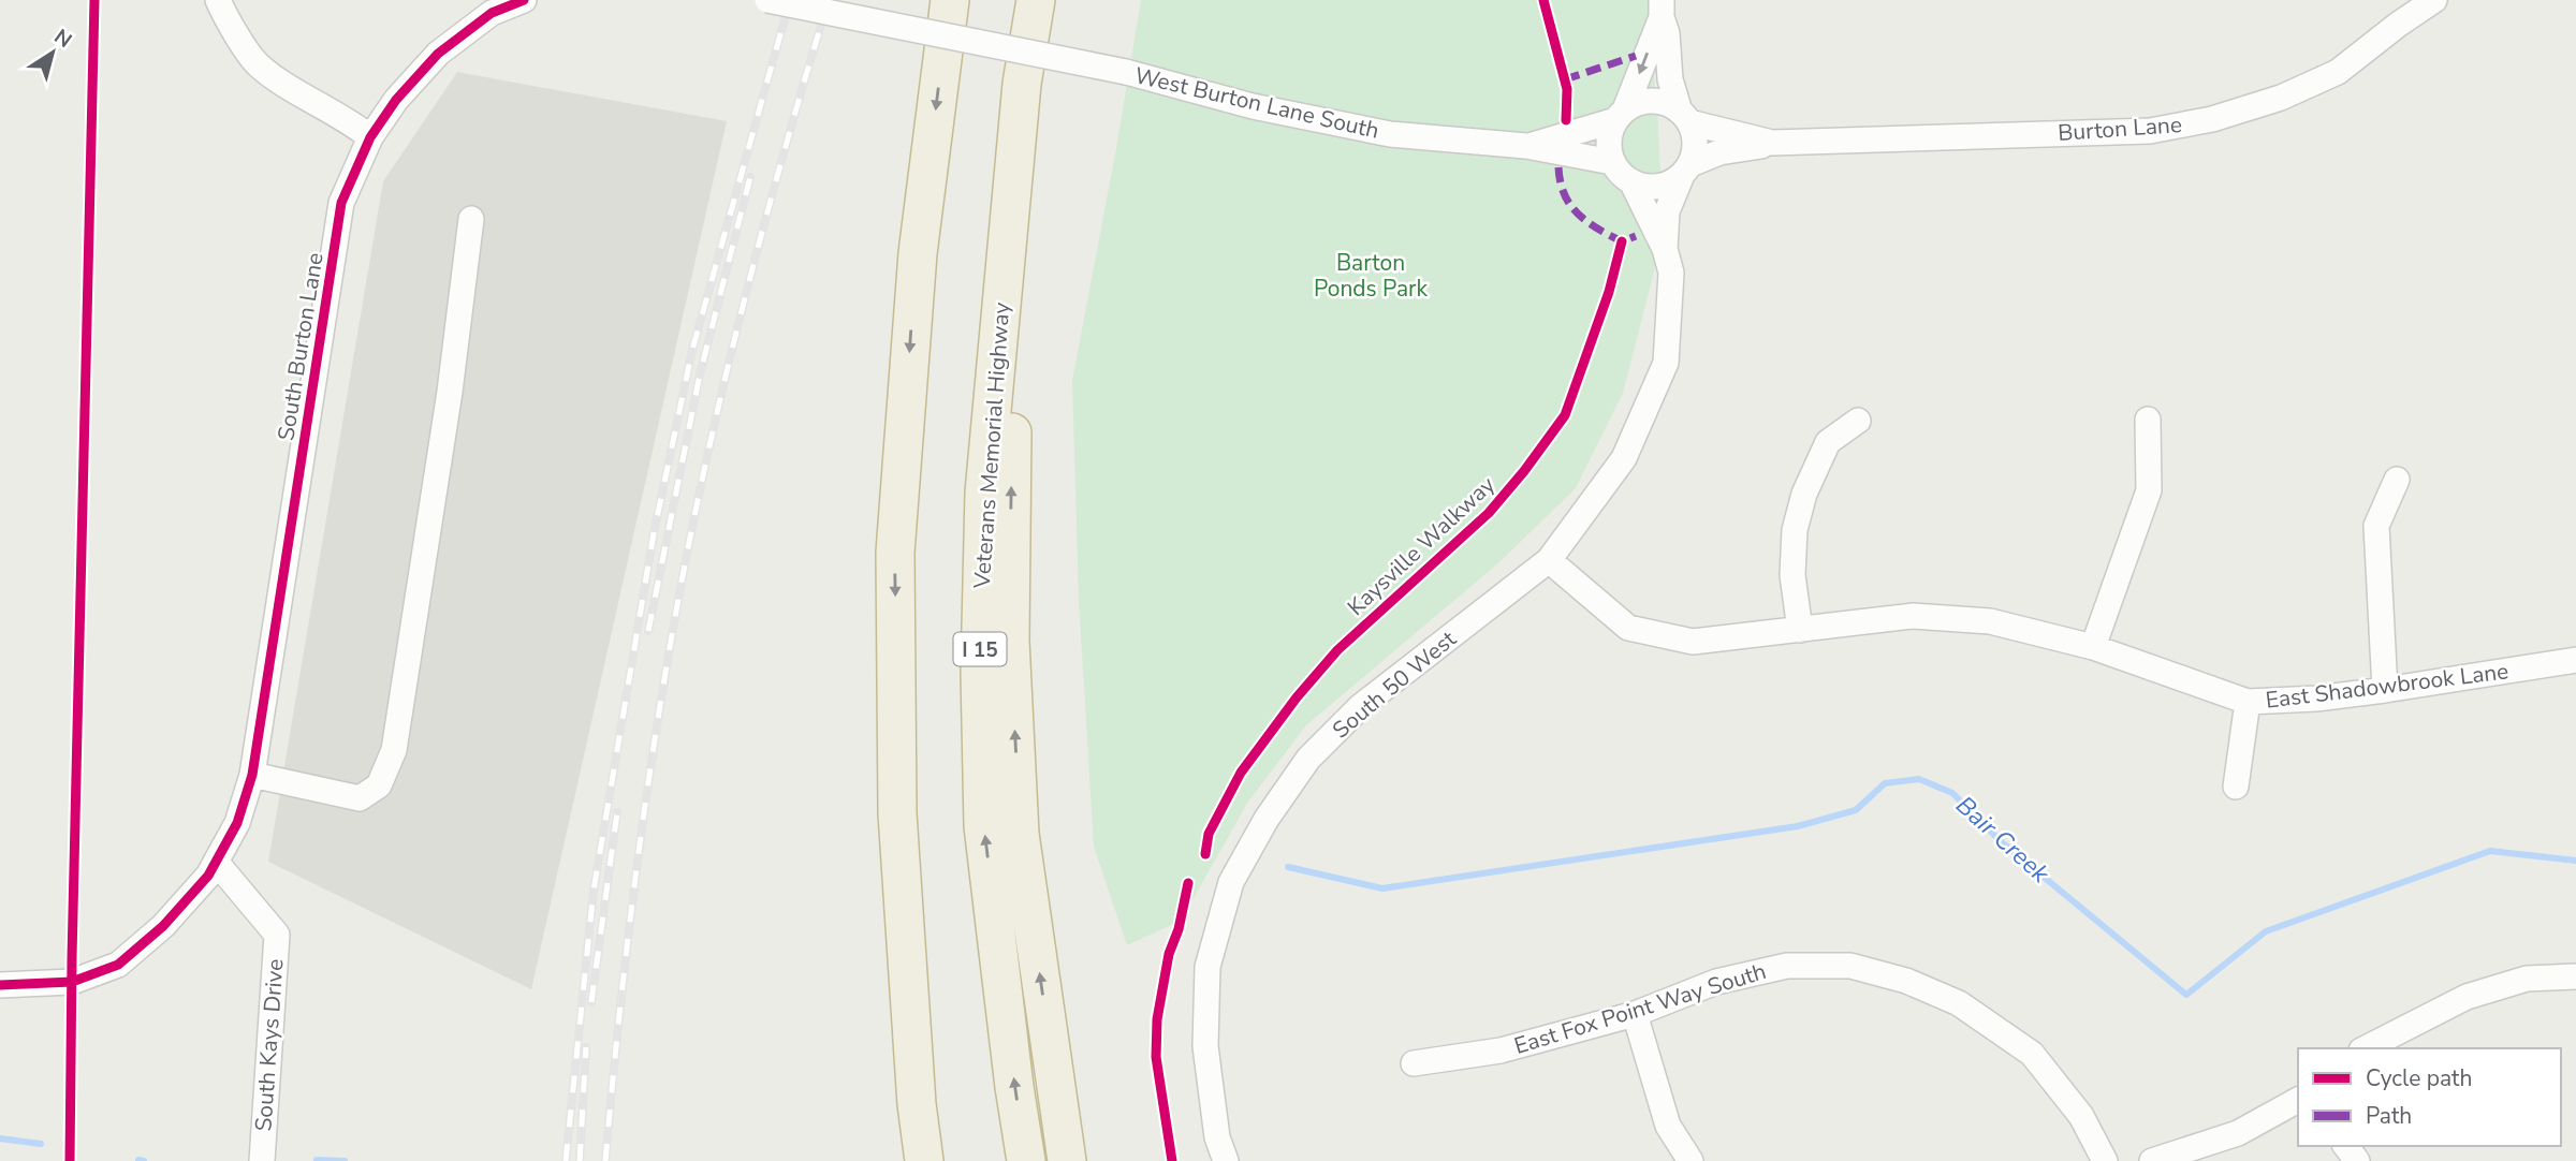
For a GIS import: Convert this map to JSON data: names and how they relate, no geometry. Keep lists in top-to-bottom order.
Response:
{
  "streets": {
    "highway": ["Veterans Memorial Highway", "I 15"],
    "street": [
      "West Burton Lane South",
      "Burton Lane",
      "South Burton Lane",
      "South 50 West",
      "East Shadowbrook Lane",
      "East Fox Point Way South",
      "South Kays Drive"
    ],
    "cycle path": ["Kaysville Walkway"]
  },
  "crossings": [
    ["West Burton Lane South", "Burton Lane"],
    ["West Burton Lane South", "South 50 West"],
    ["Burton Lane", "South 50 West"],
    ["South Burton Lane", "South Kays Drive"],
    ["South 50 West", "East Shadowbrook Lane"]
  ],
  "water": ["Bair Creek"],
  "parks": ["Barton Ponds Park"],
  "legend": ["Cycle path", "Path"],
  "north": "top right"
}
